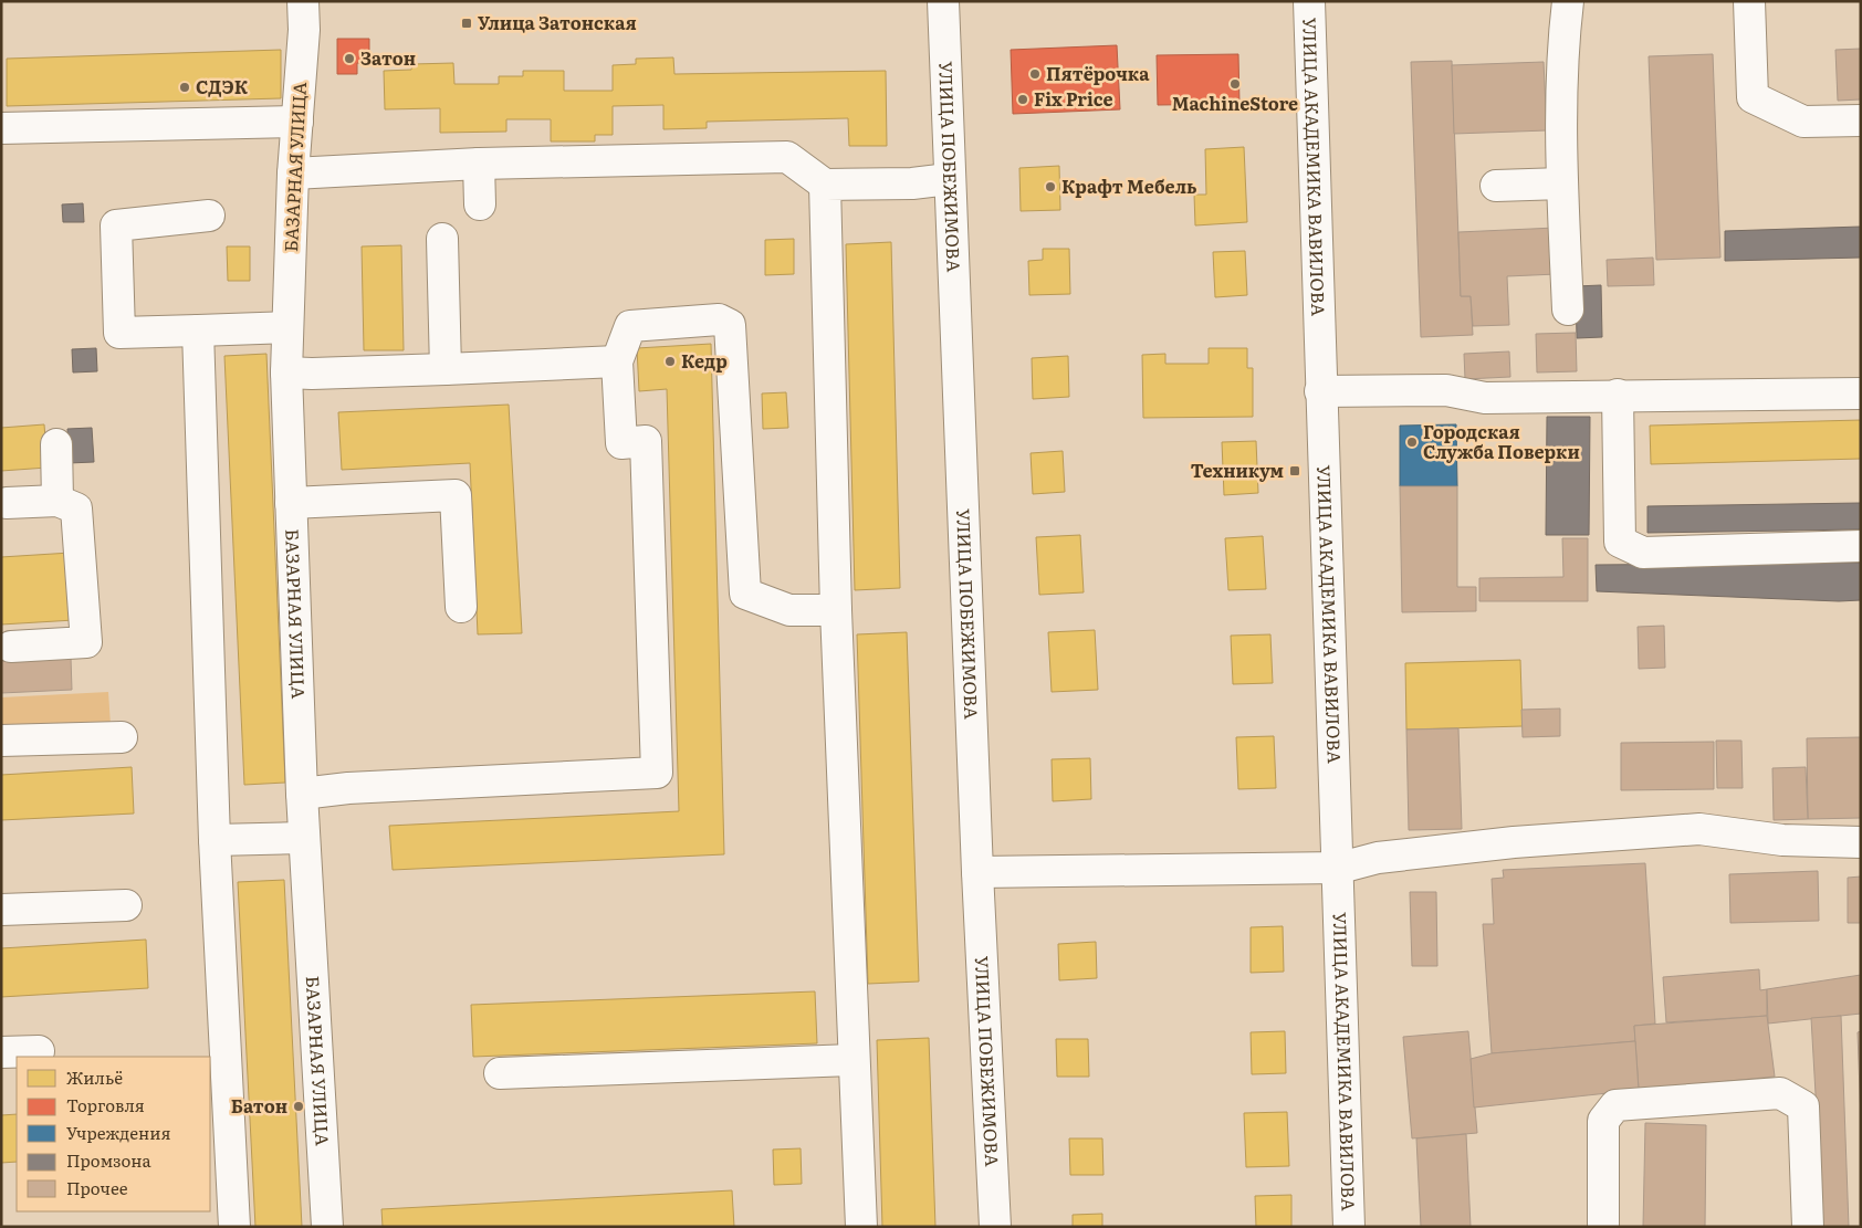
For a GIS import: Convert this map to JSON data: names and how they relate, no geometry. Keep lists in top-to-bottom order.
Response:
{
  "streets": {
    "street": ["БАЗАРНАЯ УЛИЦА", "УЛИЦА ПОБЕЖИМОВА", "УЛИЦА АКАДЕМИКА ВАВИЛОВА"]
  },
  "places": {
    "transit": ["Улица Затонская", "Техникум"],
    "other": [
      "Затон",
      "Пятёрочка",
      "MachineStore",
      "СДЭК",
      "Fix Price",
      "Крафт Мебель",
      "Кедр",
      "Городская Служба Поверки",
      "Батон"
    ]
  },
  "legend": [
    "Жильё",
    "Торговля",
    "Учреждения",
    "Промзона",
    "Прочее"
  ]
}
